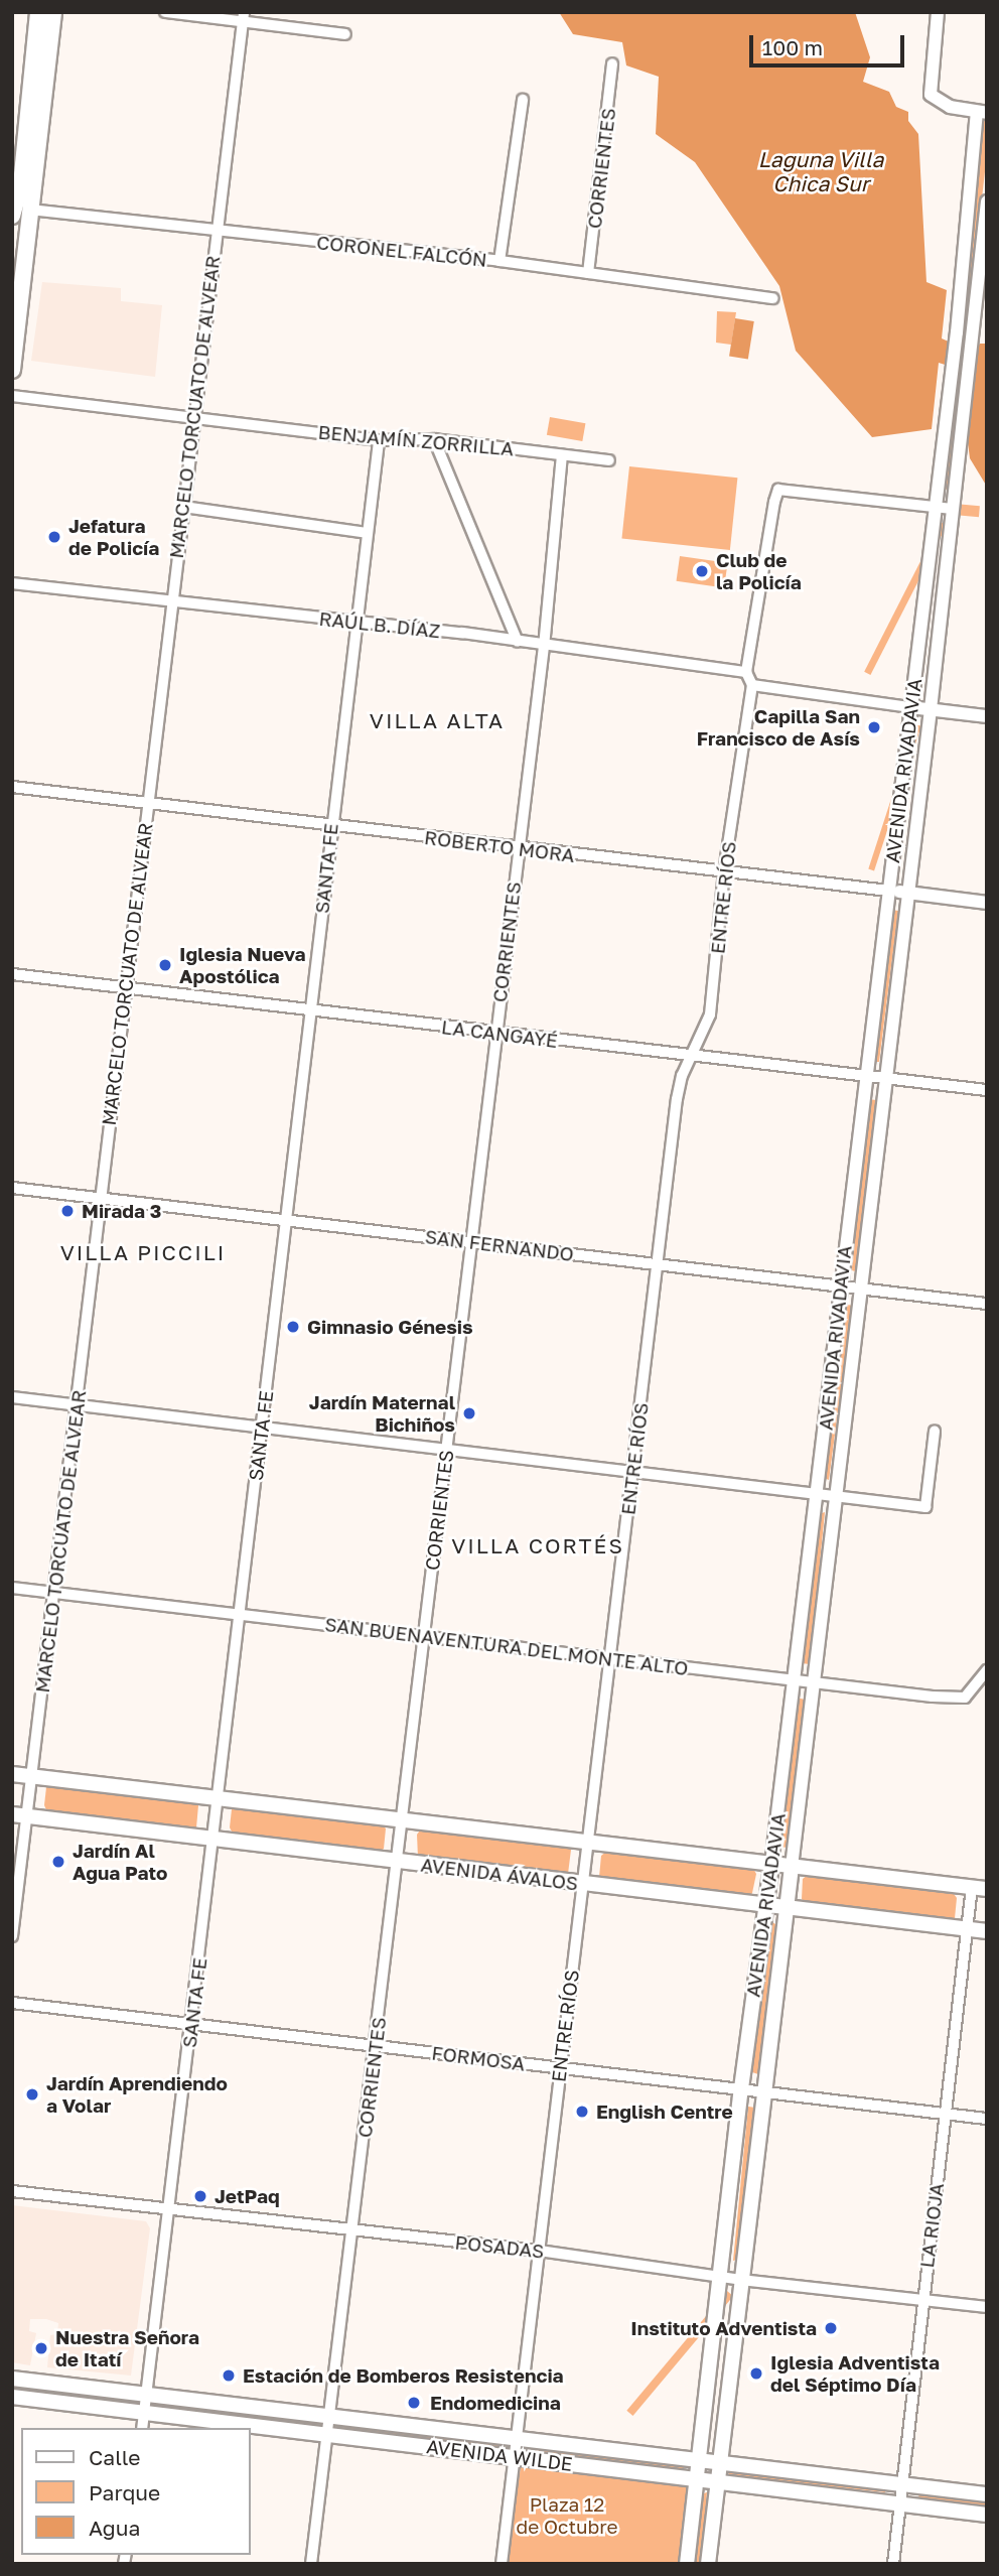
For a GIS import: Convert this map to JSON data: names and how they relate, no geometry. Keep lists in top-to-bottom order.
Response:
{
  "streets": {
    "main road": ["AVENIDA RIVADAVIA", "AVENIDA ÁVALOS", "AVENIDA WILDE"],
    "street": [
      "CORRIENTES",
      "CORONEL FALCÓN",
      "MARCELO TORCUATO DE ALVEAR",
      "BENJAMÍN ZORRILLA",
      "RAÚL B. DÍAZ",
      "ROBERTO MORA",
      "SANTA FE",
      "ENTRE RÍOS",
      "LA CANGAYÉ",
      "SAN FERNANDO",
      "SAN BUENAVENTURA DEL MONTE ALTO",
      "FORMOSA",
      "LA RIOJA",
      "POSADAS"
    ]
  },
  "crossings": [
    ["CORRIENTES", "CORONEL FALCÓN"],
    ["CORRIENTES", "BENJAMÍN ZORRILLA"],
    ["CORRIENTES", "RAÚL B. DÍAZ"],
    ["CORRIENTES", "ROBERTO MORA"],
    ["CORRIENTES", "LA CANGAYÉ"],
    ["CORRIENTES", "SAN FERNANDO"],
    ["CORRIENTES", "SAN BUENAVENTURA DEL MONTE ALTO"],
    ["CORRIENTES", "AVENIDA ÁVALOS"],
    ["CORRIENTES", "FORMOSA"],
    ["CORRIENTES", "POSADAS"],
    ["CORRIENTES", "AVENIDA WILDE"],
    ["CORONEL FALCÓN", "MARCELO TORCUATO DE ALVEAR"],
    ["MARCELO TORCUATO DE ALVEAR", "BENJAMÍN ZORRILLA"],
    ["MARCELO TORCUATO DE ALVEAR", "RAÚL B. DÍAZ"],
    ["MARCELO TORCUATO DE ALVEAR", "ROBERTO MORA"],
    ["MARCELO TORCUATO DE ALVEAR", "LA CANGAYÉ"],
    ["MARCELO TORCUATO DE ALVEAR", "SAN FERNANDO"],
    ["MARCELO TORCUATO DE ALVEAR", "SAN BUENAVENTURA DEL MONTE ALTO"],
    ["MARCELO TORCUATO DE ALVEAR", "AVENIDA ÁVALOS"],
    ["BENJAMÍN ZORRILLA", "SANTA FE"],
    ["RAÚL B. DÍAZ", "SANTA FE"],
    ["AVENIDA RIVADAVIA", "ROBERTO MORA"],
    ["AVENIDA RIVADAVIA", "LA CANGAYÉ"],
    ["AVENIDA RIVADAVIA", "SAN FERNANDO"],
    ["AVENIDA RIVADAVIA", "SAN BUENAVENTURA DEL MONTE ALTO"],
    ["AVENIDA RIVADAVIA", "AVENIDA ÁVALOS"],
    ["AVENIDA RIVADAVIA", "FORMOSA"],
    ["AVENIDA RIVADAVIA", "POSADAS"],
    ["AVENIDA RIVADAVIA", "AVENIDA WILDE"],
    ["ROBERTO MORA", "SANTA FE"],
    ["ROBERTO MORA", "ENTRE RÍOS"],
    ["SANTA FE", "LA CANGAYÉ"],
    ["SANTA FE", "SAN FERNANDO"],
    ["SANTA FE", "SAN BUENAVENTURA DEL MONTE ALTO"],
    ["SANTA FE", "AVENIDA ÁVALOS"],
    ["SANTA FE", "FORMOSA"],
    ["SANTA FE", "POSADAS"],
    ["SANTA FE", "AVENIDA WILDE"],
    ["ENTRE RÍOS", "LA CANGAYÉ"],
    ["ENTRE RÍOS", "SAN FERNANDO"],
    ["ENTRE RÍOS", "SAN BUENAVENTURA DEL MONTE ALTO"],
    ["ENTRE RÍOS", "AVENIDA ÁVALOS"],
    ["ENTRE RÍOS", "FORMOSA"],
    ["ENTRE RÍOS", "POSADAS"],
    ["ENTRE RÍOS", "AVENIDA WILDE"],
    ["AVENIDA ÁVALOS", "LA RIOJA"],
    ["FORMOSA", "LA RIOJA"],
    ["LA RIOJA", "POSADAS"],
    ["LA RIOJA", "AVENIDA WILDE"]
  ],
  "districts": ["VILLA ALTA", "VILLA PICCILI", "VILLA CORTÉS"],
  "water": ["Laguna Villa Chica Sur"],
  "parks": ["Plaza 12 de Octubre"],
  "places": [
    "Jefatura de Policía",
    "Club de la Policía",
    "Capilla San Francisco de Asís",
    "Iglesia Nueva Apostólica",
    "Mirada 3",
    "Gimnasio Génesis",
    "Jardín Maternal Bichiños",
    "Jardín Al Agua Pato",
    "Jardín Aprendiendo a Volar",
    "English Centre",
    "JetPaq",
    "Instituto Adventista",
    "Nuestra Señora de Itatí",
    "Iglesia Adventista del Séptimo Día",
    "Estación de Bomberos Resistencia",
    "Endomedicina"
  ],
  "legend": ["Calle", "Parque", "Agua"],
  "scale_bar": "100 m"
}
